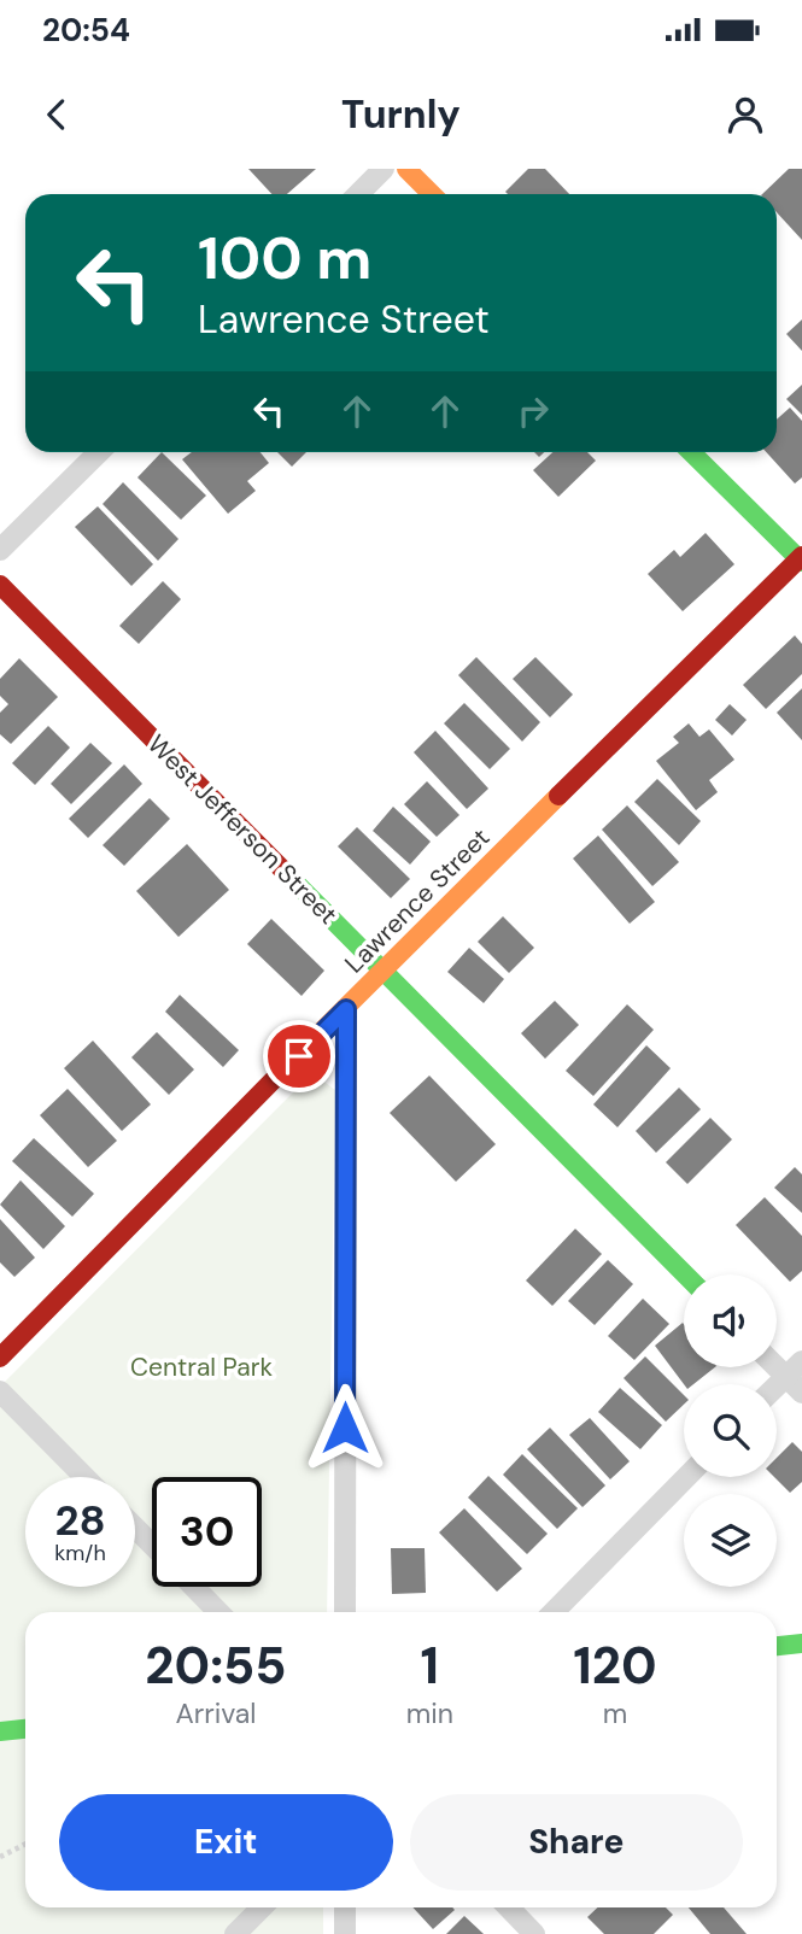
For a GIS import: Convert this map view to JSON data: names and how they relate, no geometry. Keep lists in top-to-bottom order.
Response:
{
  "streets": {
    "street": ["West Jefferson Street", "Lawrence Street"]
  },
  "crossings": [
    ["West Jefferson Street", "Lawrence Street"]
  ],
  "parks": ["Central Park"],
  "page": {
    "status": "20:54",
    "header": "Turnly",
    "turn": ["100 m", "Lawrence Street"],
    "speed": "28 km/h",
    "limit": "30",
    "eta": [
      "20:55",
      "Arrival",
      "1",
      "min",
      "120",
      "m"
    ],
    "buttons": ["Exit", "Share"]
  }
}
